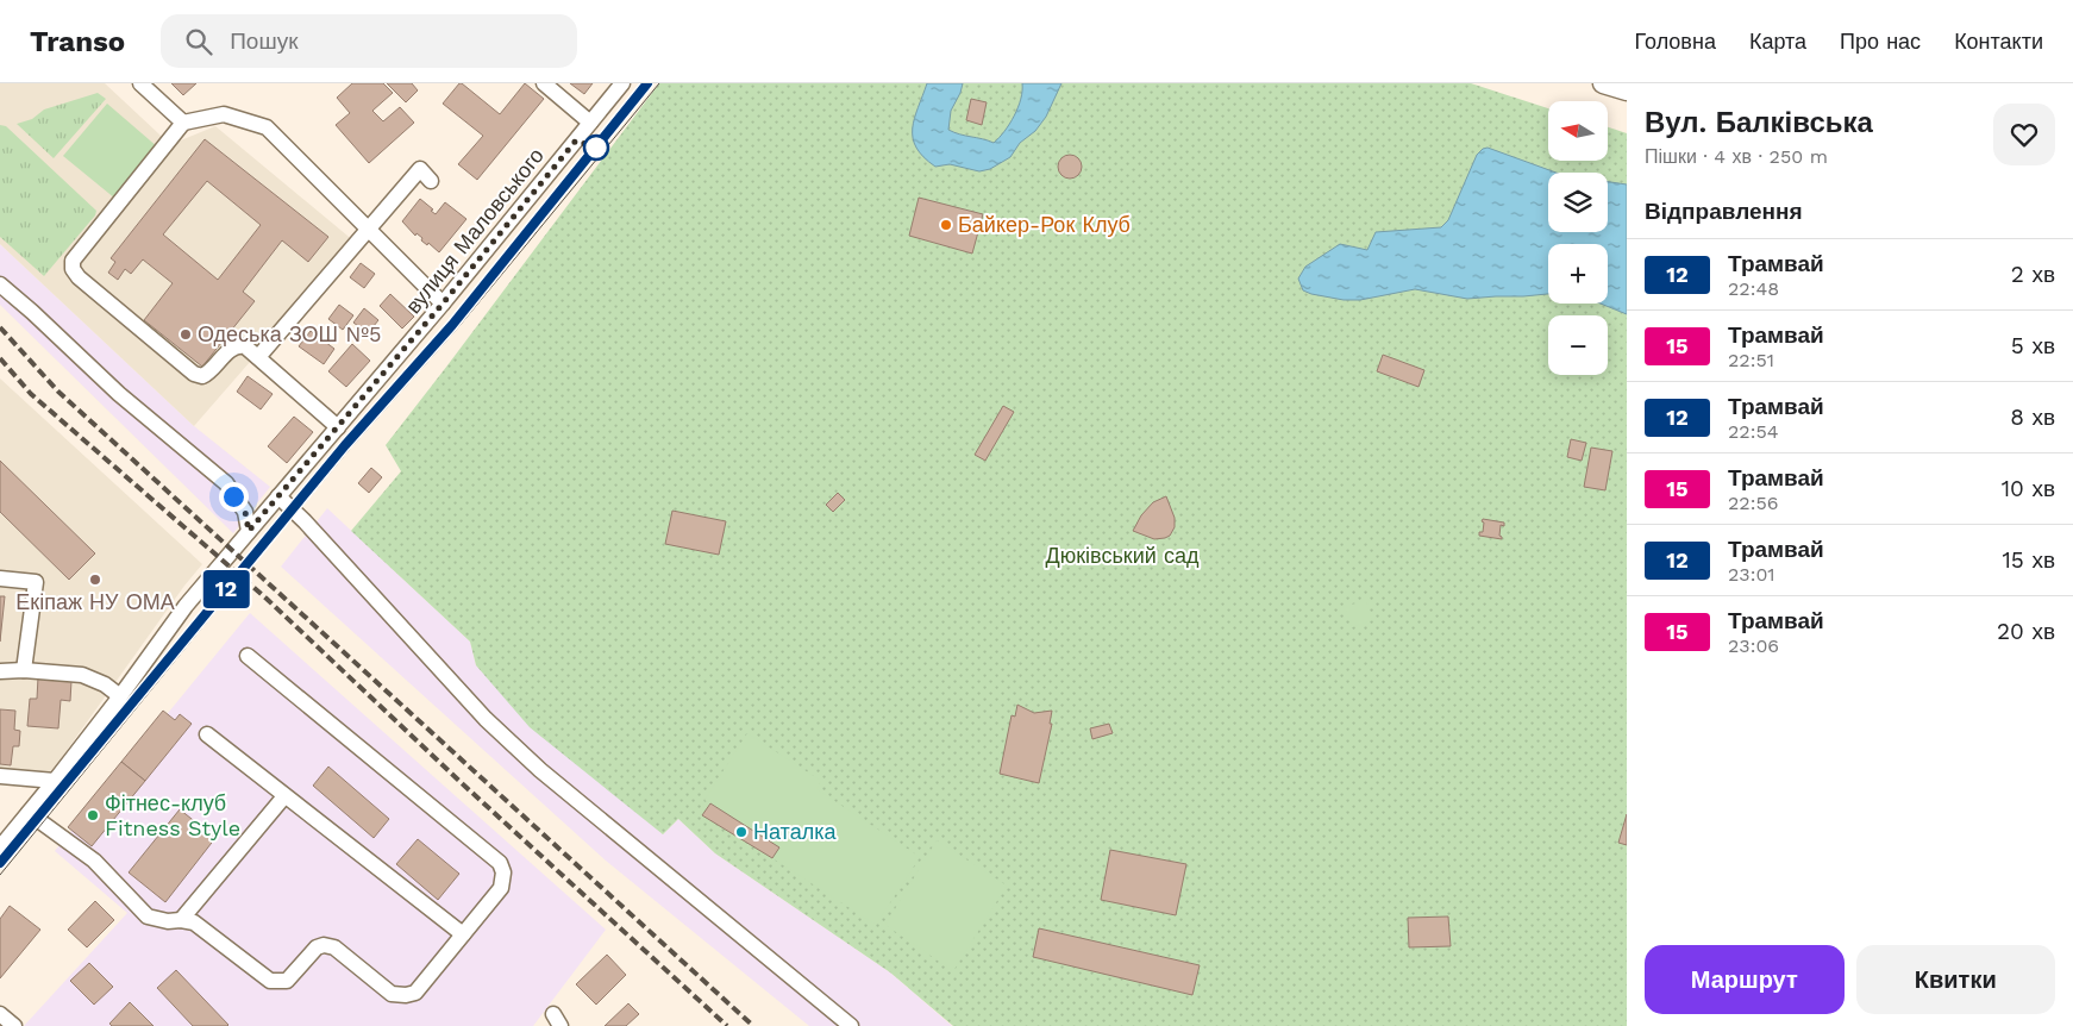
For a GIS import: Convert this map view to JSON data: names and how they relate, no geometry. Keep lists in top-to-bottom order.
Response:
{
  "streets": {
    "street": ["вулиця Маловського"]
  },
  "parks": ["Дюківський сад"],
  "places": [
    "Байкер-Рок Клуб",
    "Одеська ЗОШ №5",
    "Екіпаж НУ ОМА",
    "Фітнес-клуб Fitness Style",
    "Наталка"
  ],
  "lines": ["tram line 12"],
  "north": "left",
  "page": {
    "header": "Transo",
    "search": "Пошук",
    "nav": [
      "Головна",
      "Карта",
      "Про нас",
      "Контакти"
    ],
    "on_map": "12",
    "heading": [
      ["Вул. Балківська", "Пішки · 4 хв · 250 m"],
      "Відправлення"
    ],
    "map_buttons": ["+", "−"],
    "list": [
      {
        "mark": "12",
        "name": "Трамвай",
        "note": "22:48",
        "value": "2 хв"
      },
      {
        "mark": "15",
        "name": "Трамвай",
        "note": "22:51",
        "value": "5 хв"
      },
      {
        "mark": "12",
        "name": "Трамвай",
        "note": "22:54",
        "value": "8 хв"
      },
      {
        "mark": "15",
        "name": "Трамвай",
        "note": "22:56",
        "value": "10 хв"
      },
      {
        "mark": "12",
        "name": "Трамвай",
        "note": "23:01",
        "value": "15 хв"
      },
      {
        "mark": "15",
        "name": "Трамвай",
        "note": "23:06",
        "value": "20 хв"
      }
    ],
    "buttons": ["Маршрут", "Квитки"]
  }
}
